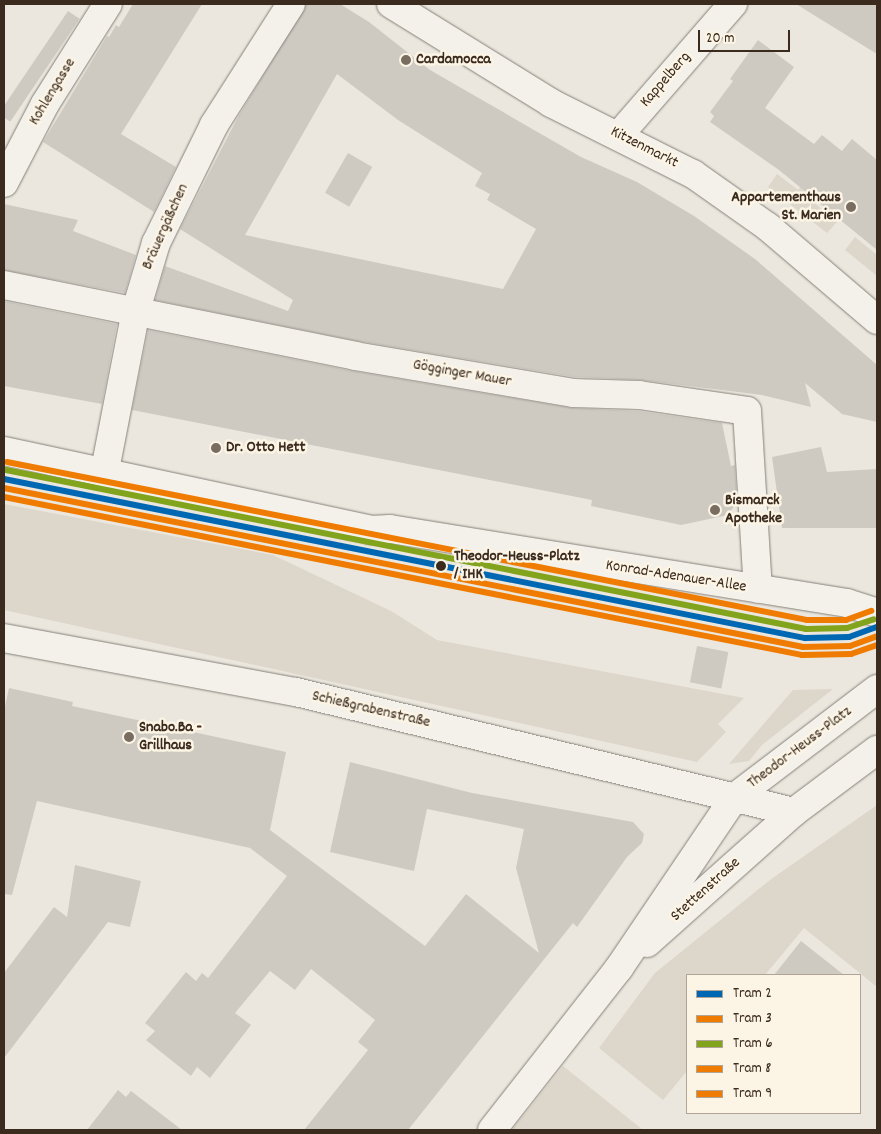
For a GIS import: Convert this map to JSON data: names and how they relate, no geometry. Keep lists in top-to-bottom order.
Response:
{
  "streets": {
    "street": [
      "Kappelberg",
      "Kohlengasse",
      "Kitzenmarkt",
      "Bräuergäßchen",
      "Gögginger Mauer",
      "Konrad-Adenauer-Allee",
      "Schießgrabenstraße",
      "Theodor-Heuss-Platz",
      "Stettenstraße"
    ]
  },
  "crossings": [
    ["Kappelberg", "Kitzenmarkt"],
    ["Bräuergäßchen", "Gögginger Mauer"],
    ["Bräuergäßchen", "Konrad-Adenauer-Allee"],
    ["Gögginger Mauer", "Konrad-Adenauer-Allee"],
    ["Schießgrabenstraße", "Theodor-Heuss-Platz"],
    ["Schießgrabenstraße", "Stettenstraße"],
    ["Theodor-Heuss-Platz", "Stettenstraße"]
  ],
  "places": [
    "Cardamocca",
    "Appartementhaus St. Marien",
    "Dr. Otto Hett",
    "Bismarck Apotheke",
    "Theodor-Heuss-Platz / IHK",
    "Snabo.Ba - Grillhaus"
  ],
  "lines": [
    "tram line 9",
    "tram line 6",
    "tram line 2",
    "tram line 3",
    "tram line 8"
  ],
  "legend": [
    "Tram 2",
    "Tram 3",
    "Tram 6",
    "Tram 8",
    "Tram 9"
  ],
  "scale_bar": "20 m"
}
